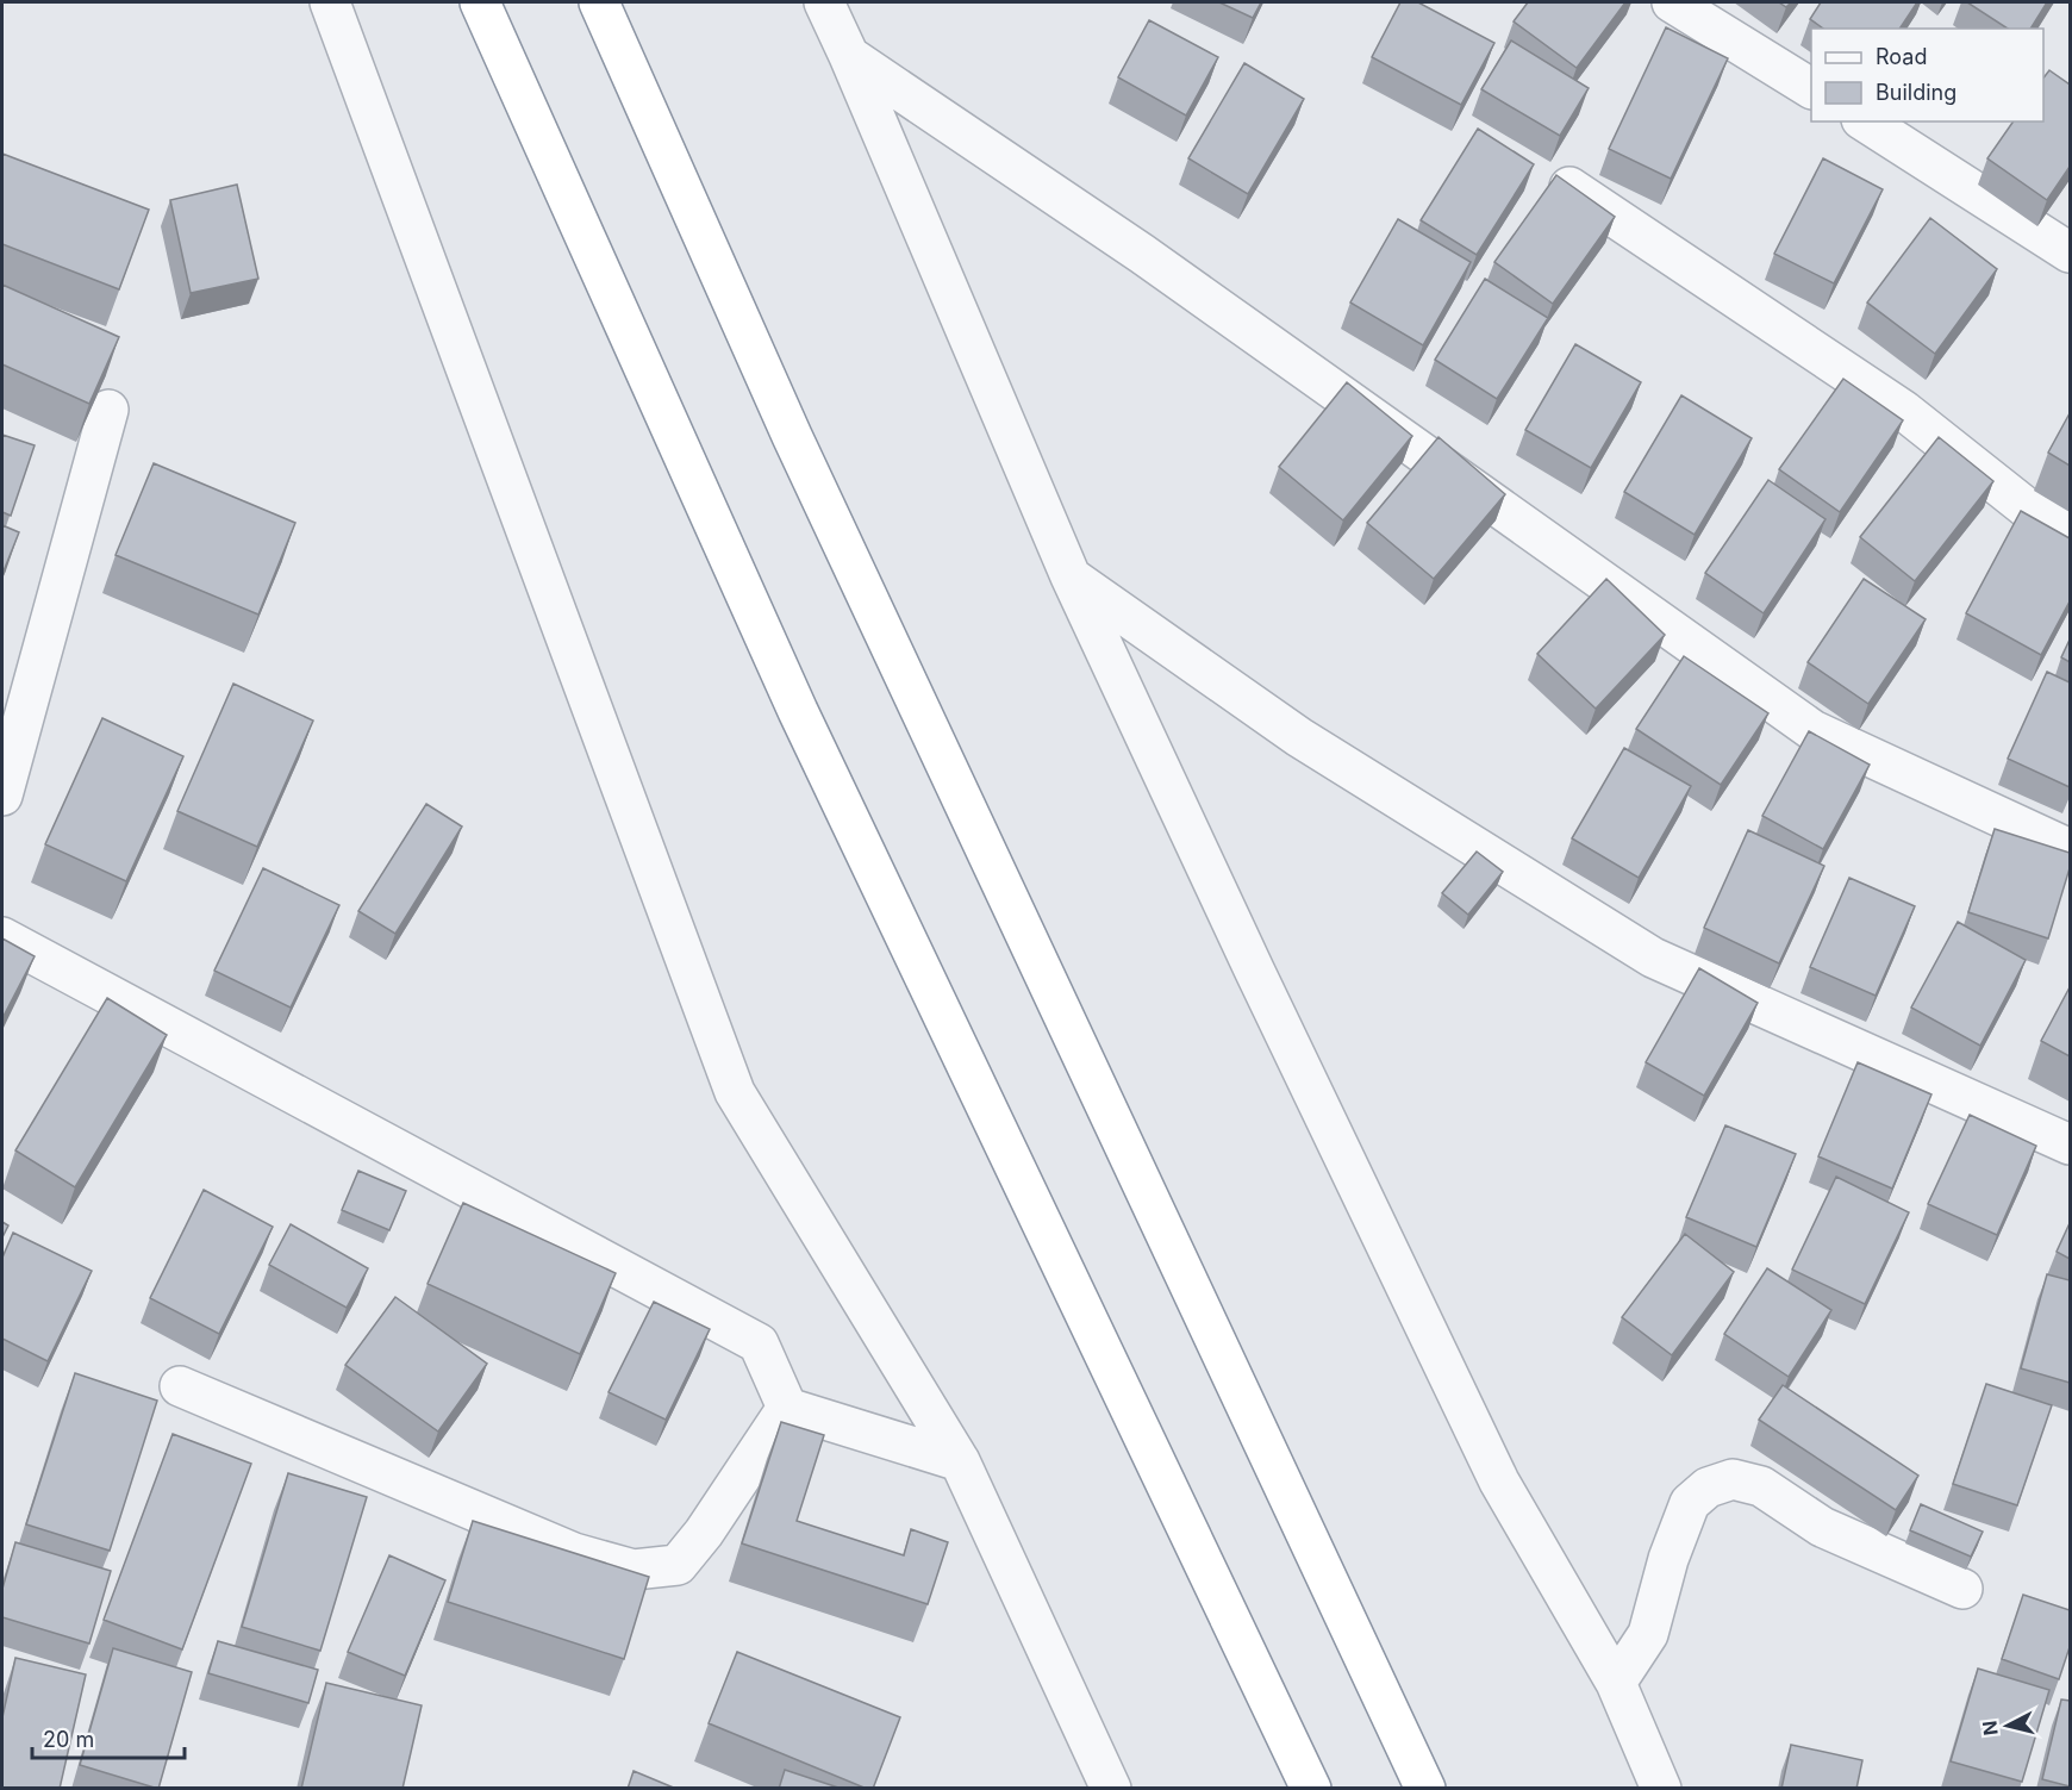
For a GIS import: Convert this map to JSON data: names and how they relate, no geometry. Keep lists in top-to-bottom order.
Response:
{
  "legend": ["Road", "Building"],
  "scale_bar": "20 m",
  "north": "left"
}
